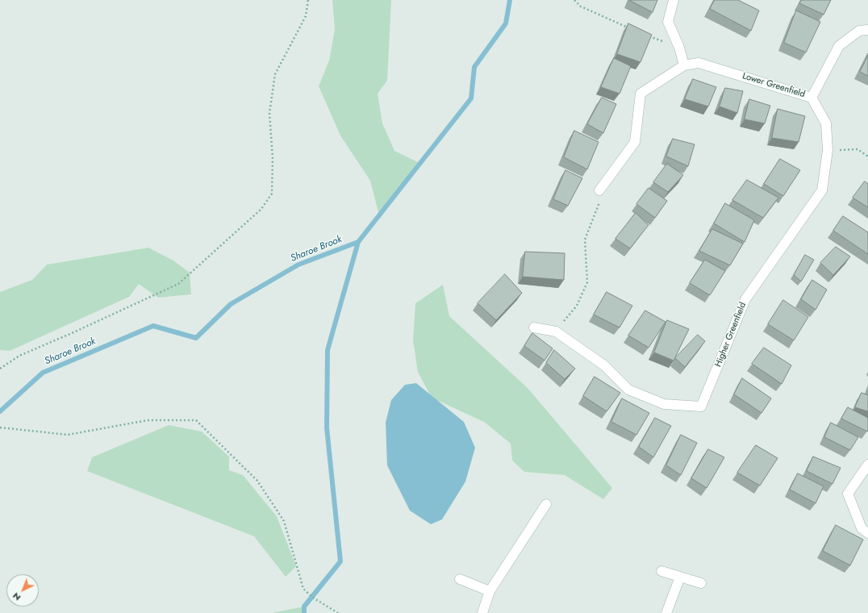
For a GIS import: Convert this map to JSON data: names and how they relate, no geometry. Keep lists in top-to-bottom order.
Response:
{
  "streets": {
    "street": ["Lower Greenfield", "Higher Greenfield"]
  },
  "crossings": [
    ["Lower Greenfield", "Higher Greenfield"]
  ],
  "water": ["Sharoe Brook"],
  "north": "bottom left"
}
